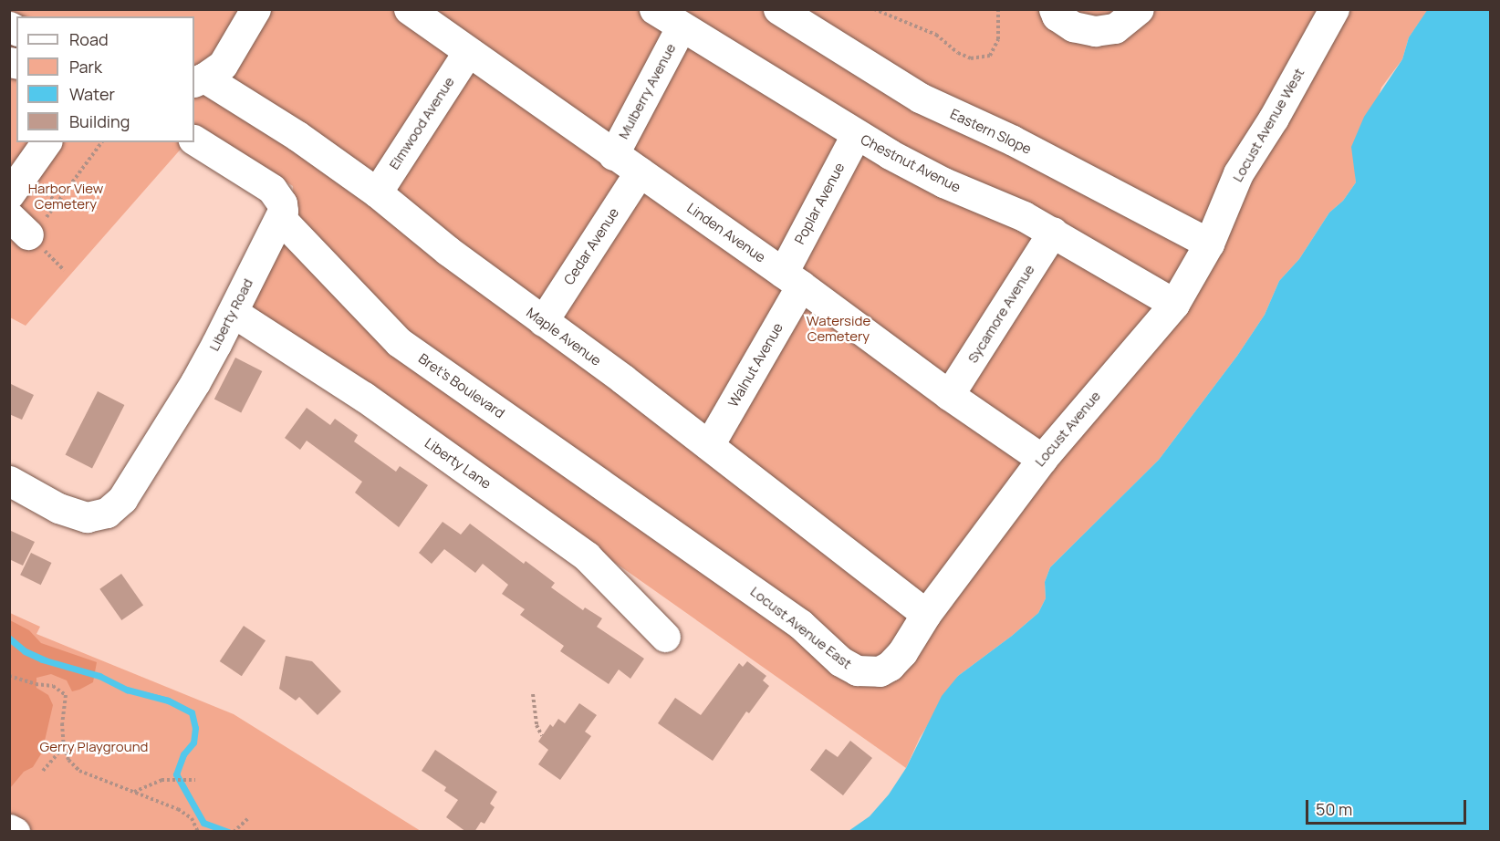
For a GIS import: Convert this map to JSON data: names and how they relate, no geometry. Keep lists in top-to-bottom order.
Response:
{
  "streets": {
    "street": [
      "Mulberry Avenue",
      "Elmwood Avenue",
      "Locust Avenue West",
      "Eastern Slope",
      "Chestnut Avenue",
      "Poplar Avenue",
      "Linden Avenue",
      "Cedar Avenue",
      "Sycamore Avenue",
      "Liberty Road",
      "Maple Avenue",
      "Walnut Avenue",
      "Bret's Boulevard",
      "Locust Avenue",
      "Liberty Lane",
      "Locust Avenue East"
    ]
  },
  "crossings": [
    ["Mulberry Avenue", "Chestnut Avenue"],
    ["Mulberry Avenue", "Linden Avenue"],
    ["Elmwood Avenue", "Linden Avenue"],
    ["Elmwood Avenue", "Maple Avenue"],
    ["Locust Avenue West", "Eastern Slope"],
    ["Locust Avenue West", "Locust Avenue"],
    ["Eastern Slope", "Locust Avenue"],
    ["Chestnut Avenue", "Poplar Avenue"],
    ["Chestnut Avenue", "Sycamore Avenue"],
    ["Chestnut Avenue", "Locust Avenue"],
    ["Poplar Avenue", "Linden Avenue"],
    ["Poplar Avenue", "Walnut Avenue"],
    ["Linden Avenue", "Cedar Avenue"],
    ["Linden Avenue", "Sycamore Avenue"],
    ["Linden Avenue", "Walnut Avenue"],
    ["Linden Avenue", "Locust Avenue"],
    ["Cedar Avenue", "Maple Avenue"],
    ["Liberty Road", "Bret's Boulevard"],
    ["Liberty Road", "Liberty Lane"],
    ["Maple Avenue", "Walnut Avenue"],
    ["Maple Avenue", "Locust Avenue"],
    ["Maple Avenue", "Locust Avenue East"],
    ["Bret's Boulevard", "Locust Avenue East"],
    ["Locust Avenue", "Locust Avenue East"]
  ],
  "parks": ["Harbor View Cemetery", "Waterside Cemetery", "Gerry Playground"],
  "legend": [
    "Road",
    "Park",
    "Water",
    "Building"
  ],
  "scale_bar": "50 m"
}
